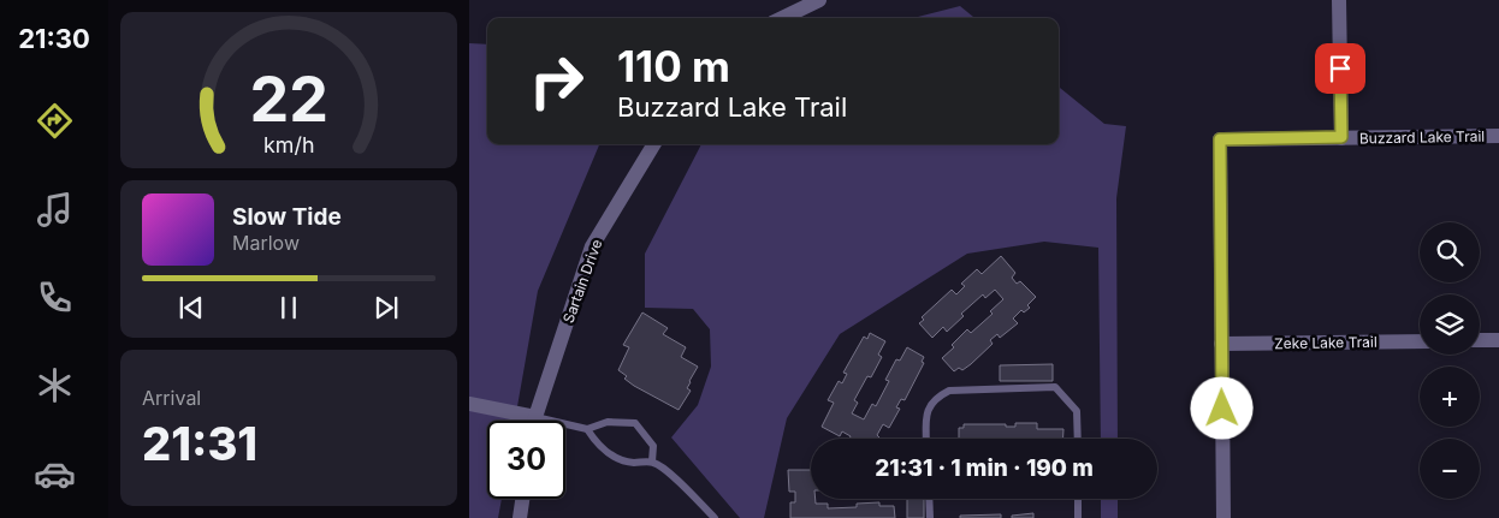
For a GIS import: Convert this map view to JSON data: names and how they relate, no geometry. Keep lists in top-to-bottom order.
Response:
{
  "streets": {
    "street": ["Buzzard Lake Trail", "Sartain Drive", "Zeke Lake Trail"]
  },
  "crossings": [
    ["Buzzard Lake Trail", "Zeke Lake Trail"]
  ],
  "page": {
    "tabs": "21:30",
    "turn": ["110 m", "Buzzard Lake Trail"],
    "song": ["Slow Tide", "Marlow"],
    "map_buttons": ["+", "−"],
    "tile": ["Arrival", "21:31"],
    "limit": "30",
    "trip": "21:31 · 1 min · 190 m",
    "gauge": ["22", "km/h"]
  }
}
